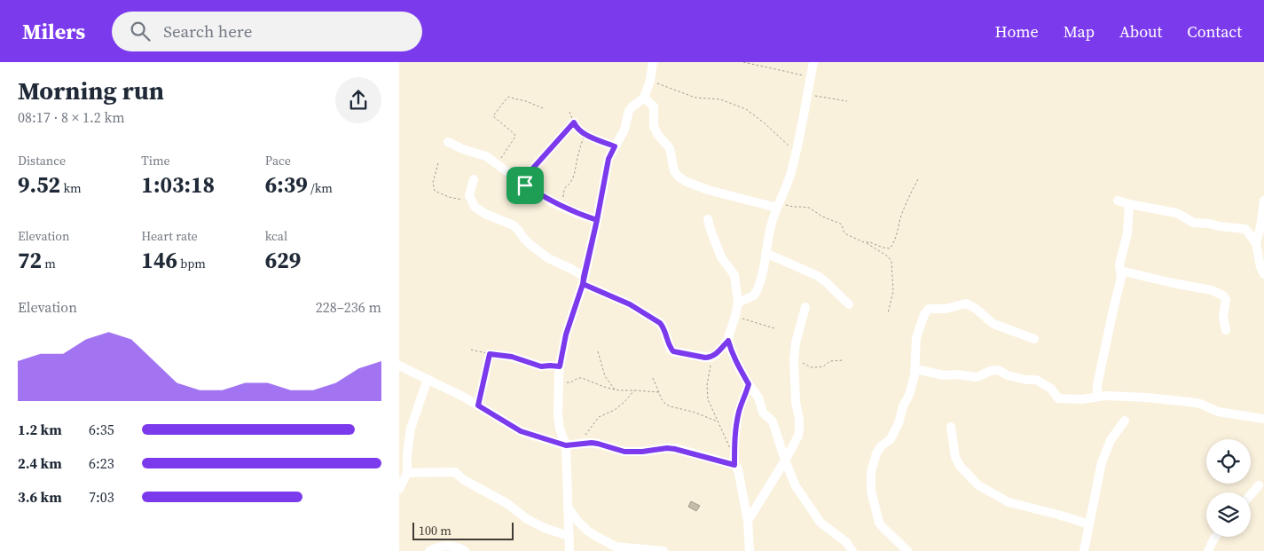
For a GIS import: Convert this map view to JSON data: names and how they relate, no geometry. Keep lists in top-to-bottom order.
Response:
{
  "scale_bar": "100 m",
  "page": {
    "header": "Milers",
    "search": "Search here",
    "nav": [
      "Home",
      "Map",
      "About",
      "Contact"
    ],
    "heading": ["Morning run", "08:17 · 8 × 1.2 km"],
    "stats": [
      ["Distance", "9.52 km"],
      ["Time", "1:03:18"],
      ["Pace", "6:39 /km"],
      ["Elevation", "72 m"],
      ["Heart rate", "146 bpm"],
      ["kcal", "629"]
    ],
    "chart": ["Elevation", "228–236 m"],
    "list": [
      {
        "name": "1.2 km",
        "note": "6:35"
      },
      {
        "name": "2.4 km",
        "note": "6:23"
      },
      {
        "name": "3.6 km",
        "note": "7:03"
      }
    ],
    "scale": "100 m"
  }
}
